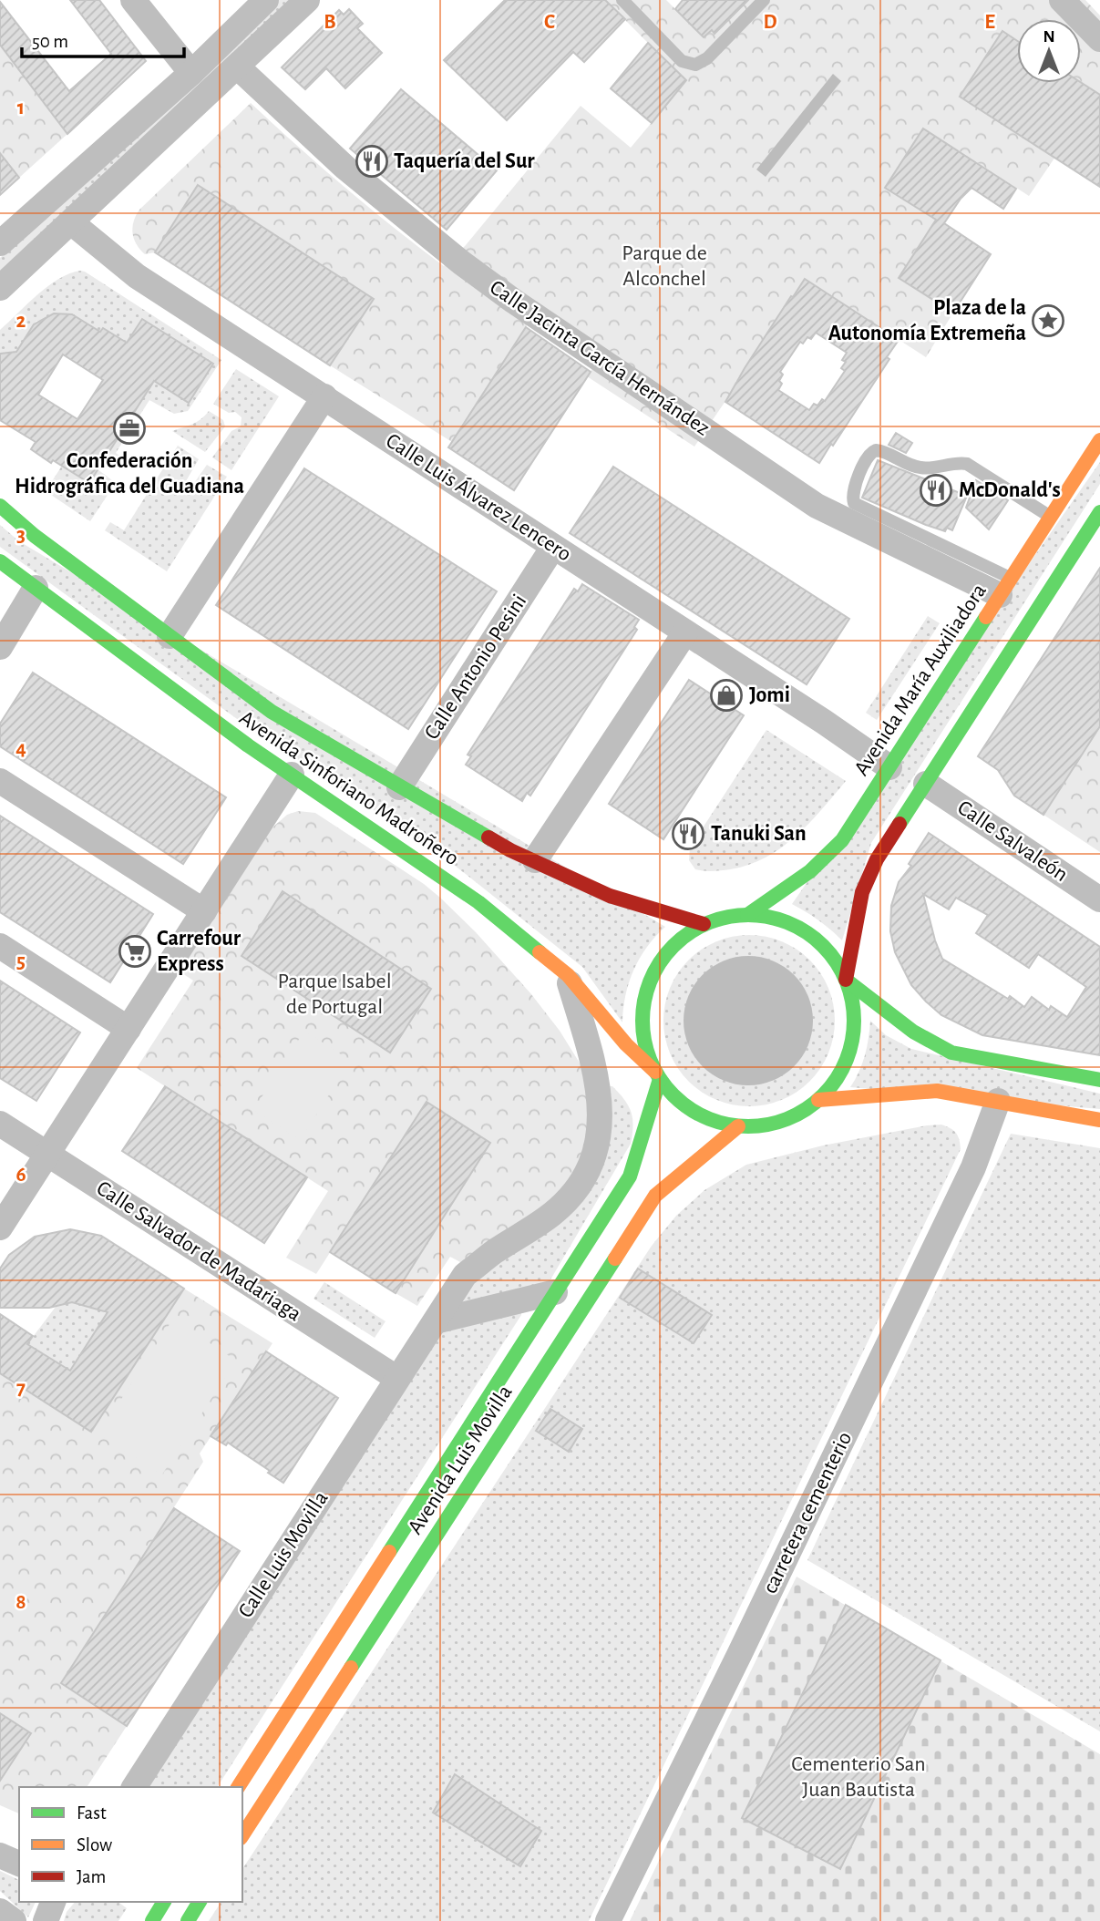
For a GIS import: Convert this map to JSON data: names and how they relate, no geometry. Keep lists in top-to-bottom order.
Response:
{
  "streets": {
    "main road": ["Avenida María Auxiliadora", "Avenida Sinforiano Madroñero", "Avenida Luis Movilla"],
    "street": [
      "Calle Jacinta García Hernández",
      "Calle Luis Álvarez Lencero",
      "Calle Antonio Pesini",
      "Calle Salvaleón",
      "Calle Salvador de Madariaga",
      "carretera cementerio",
      "Calle Luis Movilla"
    ]
  },
  "crossings": [
    ["Calle Jacinta García Hernández", "Avenida María Auxiliadora"],
    ["Calle Luis Álvarez Lencero", "Calle Antonio Pesini"],
    ["Calle Luis Álvarez Lencero", "Avenida María Auxiliadora"],
    ["Calle Antonio Pesini", "Avenida Sinforiano Madroñero"],
    ["Avenida María Auxiliadora", "Avenida Sinforiano Madroñero"],
    ["Avenida María Auxiliadora", "Avenida Luis Movilla"],
    ["Avenida Sinforiano Madroñero", "Avenida Luis Movilla"],
    ["Avenida Sinforiano Madroñero", "Calle Luis Movilla"],
    ["Calle Salvador de Madariaga", "Calle Luis Movilla"]
  ],
  "parks": ["Parque de Alconchel", "Parque Isabel de Portugal", "Cementerio San Juan Bautista"],
  "places": {
    "restaurant": ["Taquería del Sur", "McDonald's", "Tanuki San"],
    "place": ["Plaza de la Autonomía Extremeña"],
    "office": ["Confederación Hidrográfica del Guadiana"],
    "shop": ["Jomi"],
    "supermarket": ["Carrefour Express"]
  },
  "legend": ["Fast", "Slow", "Jam"],
  "scale_bar": "50 m",
  "north": "top",
  "grid": {
    "columns": [
      "B",
      "C",
      "D",
      "E"
    ],
    "rows": [
      "1",
      "2",
      "3",
      "4",
      "5",
      "6",
      "7",
      "8"
    ]
  }
}
